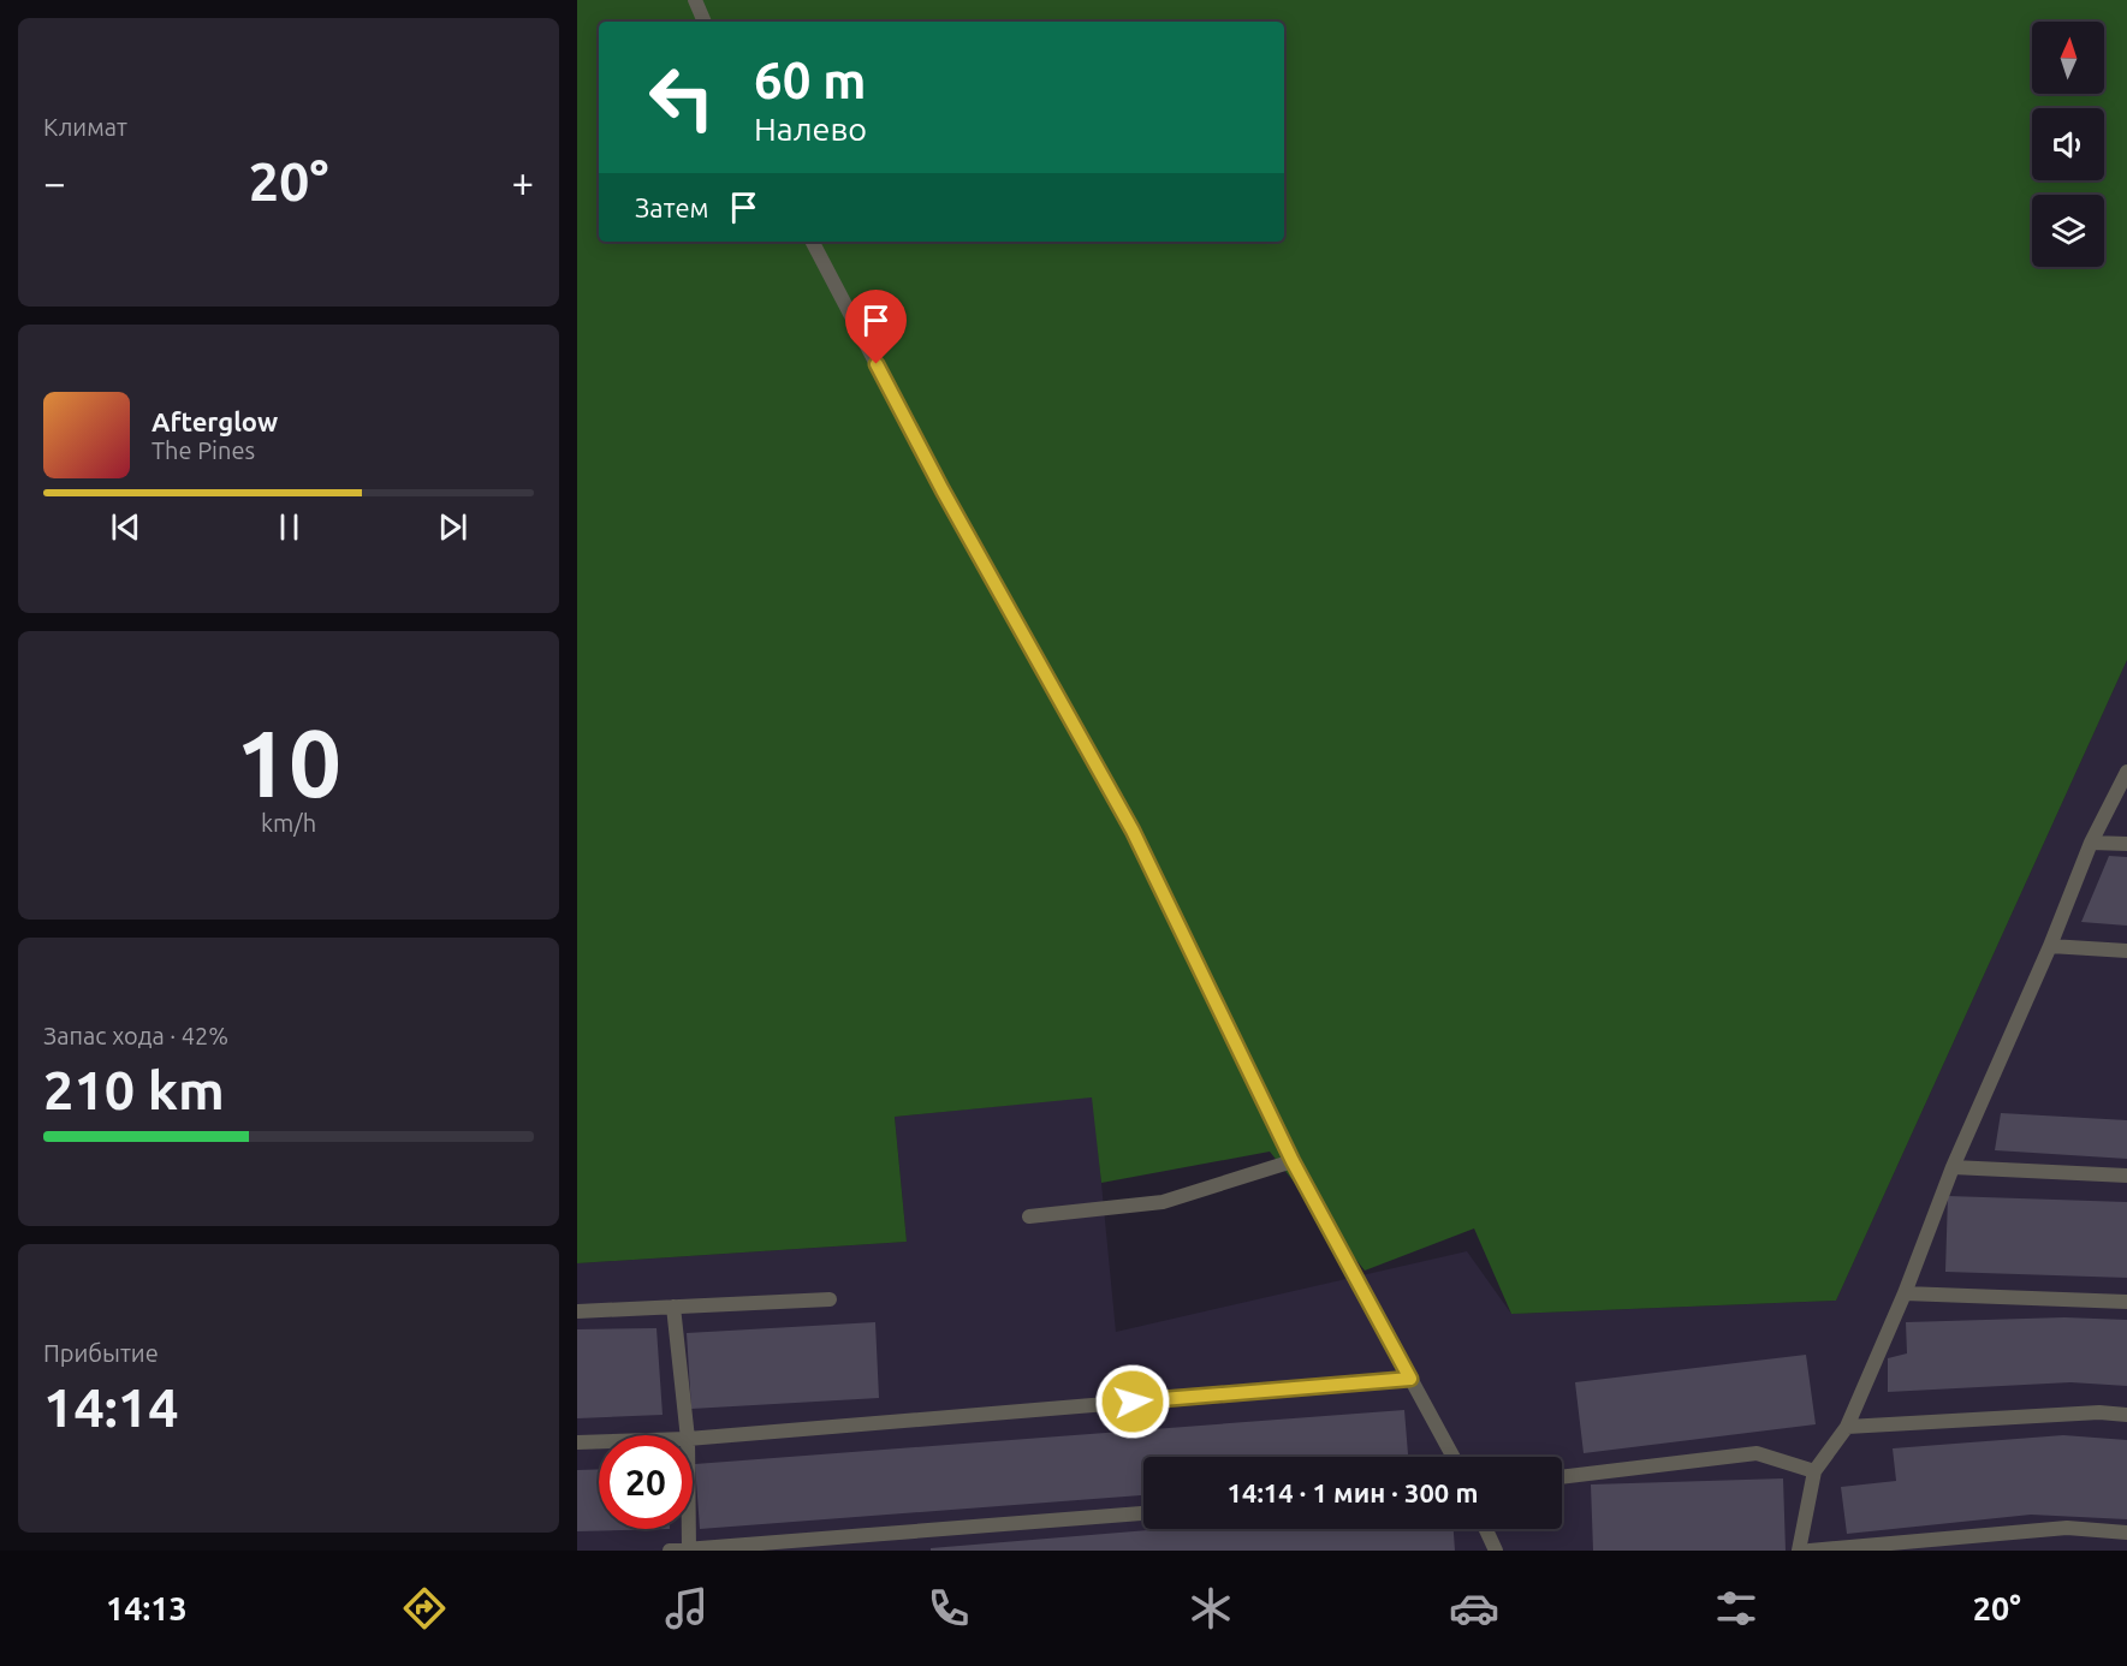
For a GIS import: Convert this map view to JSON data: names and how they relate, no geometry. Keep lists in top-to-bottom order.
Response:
{
  "north": "top",
  "page": {
    "tile": [
      "Климат",
      ["10", "km/h"],
      ["Запас хода · 42%", "210 km"],
      ["Прибытие", "14:14"]
    ],
    "turn": ["60 m", "Налево"],
    "heat": ["−", "20°", "+"],
    "then": "Затем",
    "song": ["Afterglow", "The Pines"],
    "limit": "20",
    "trip": "14:14 · 1 мин · 300 m",
    "tabs": ["14:13", "20°"]
  }
}
